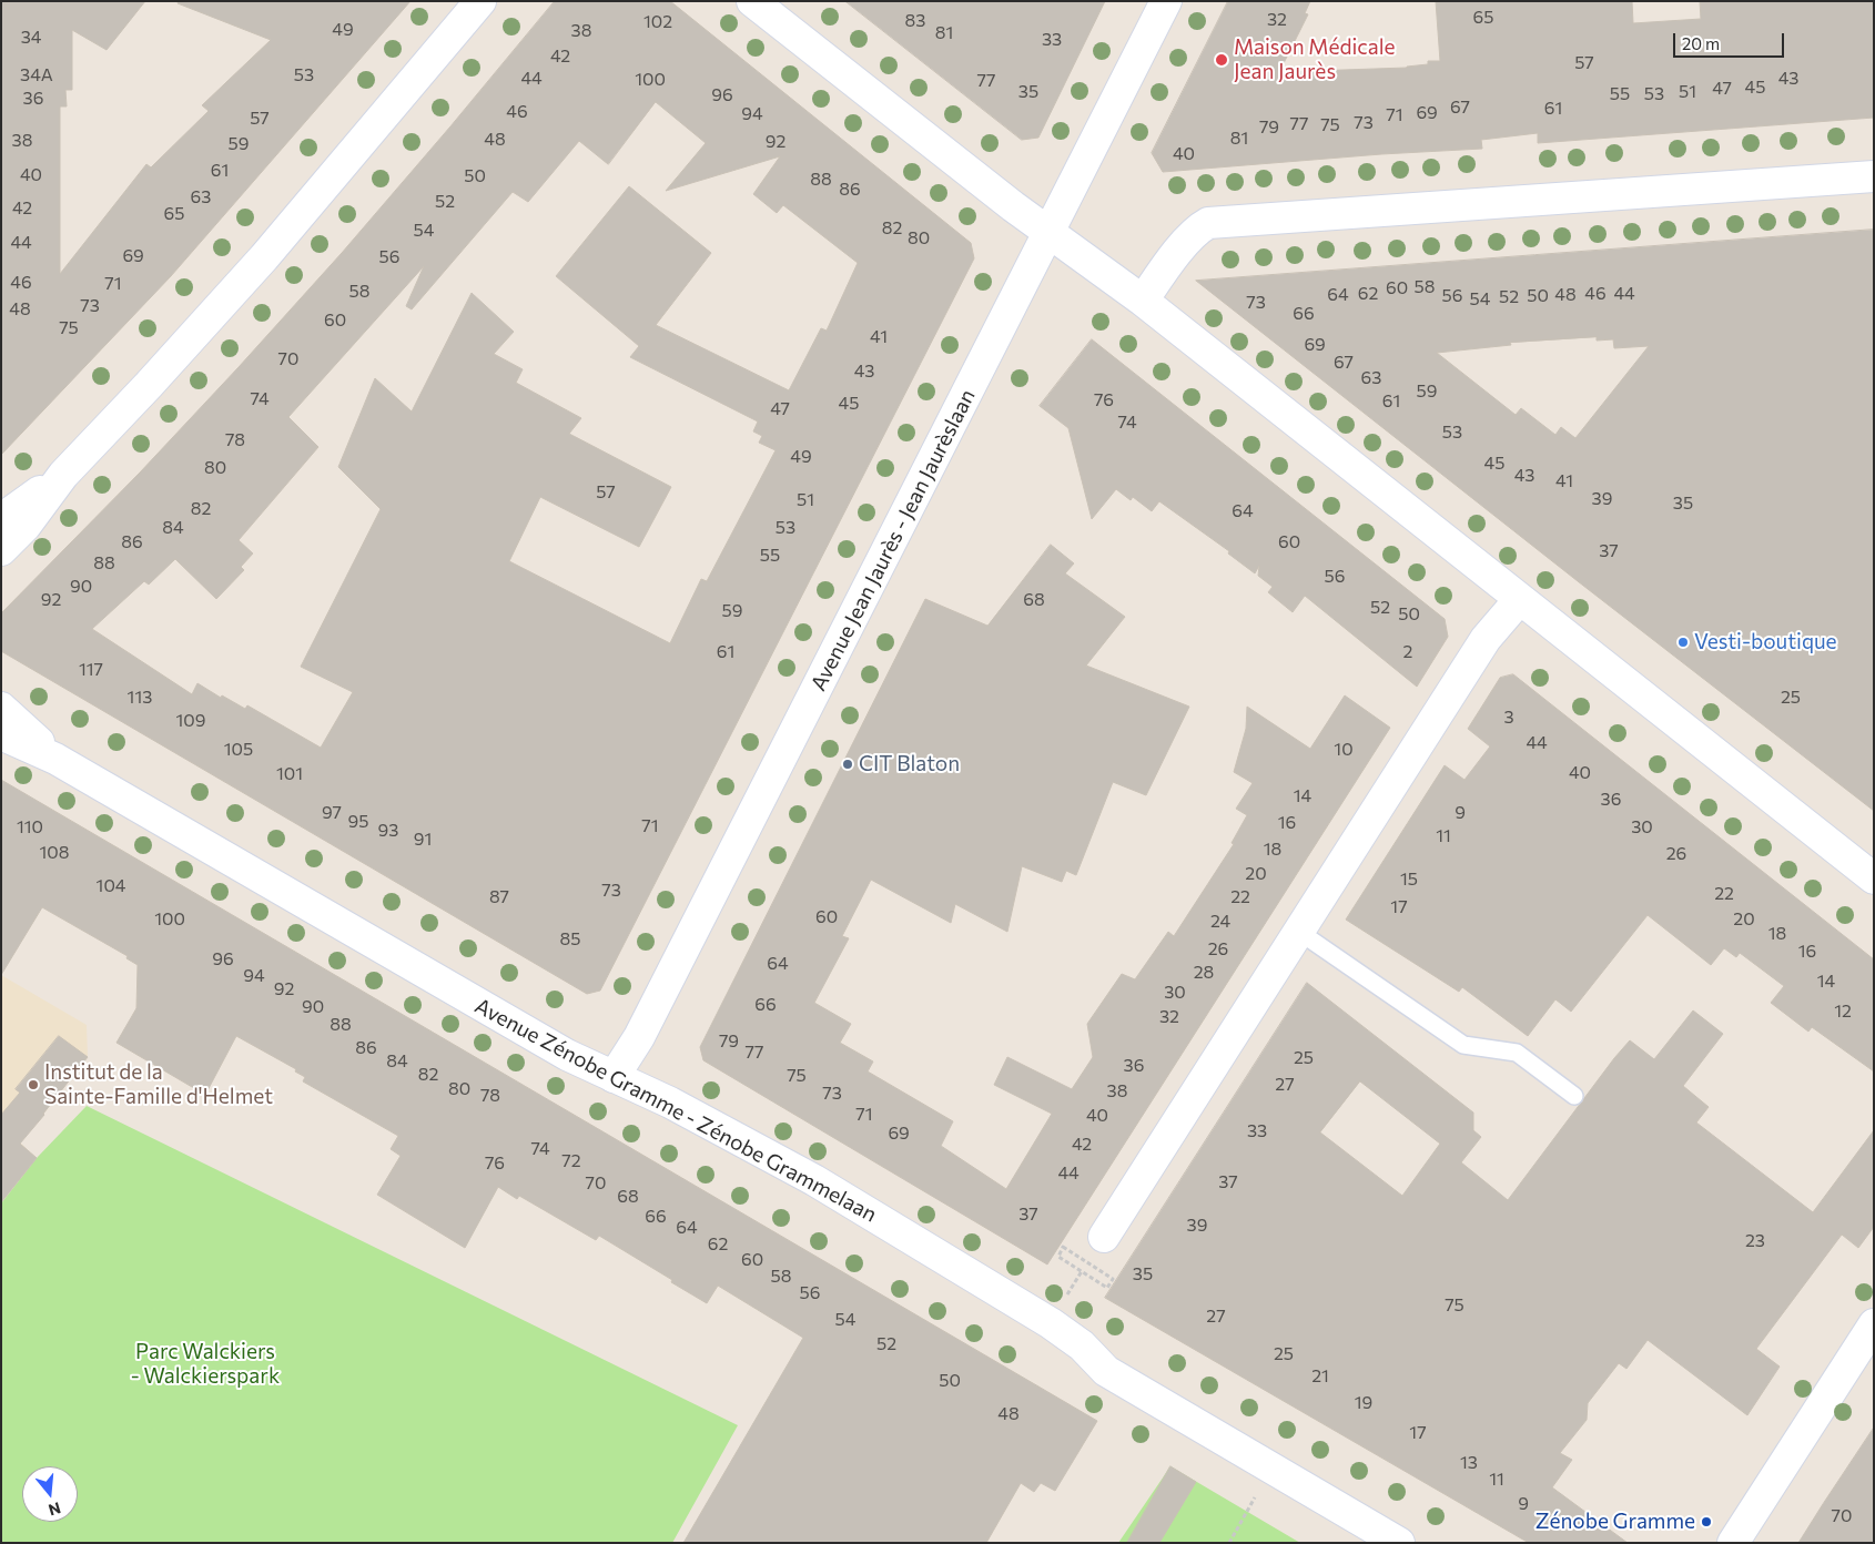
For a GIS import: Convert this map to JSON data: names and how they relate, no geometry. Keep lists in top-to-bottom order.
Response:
{
  "streets": {
    "street": ["Avenue Jean Jaurès - Jean Jaurèslaan", "Avenue Zénobe Gramme - Zénobe Grammelaan"]
  },
  "crossings": [
    ["Avenue Jean Jaurès - Jean Jaurèslaan", "Avenue Zénobe Gramme - Zénobe Grammelaan"]
  ],
  "parks": ["Parc Walckiers - Walckierspark"],
  "places": [
    "Maison Médicale Jean Jaurès",
    "Vesti-boutique",
    "CIT Blaton",
    "Institut de la Sainte-Famille d'Helmet",
    "Zénobe Gramme"
  ],
  "house_numbers": [
    "65",
    "32",
    "83",
    "102",
    "49",
    "38",
    "81",
    "34",
    "33",
    "42",
    "57",
    "34A",
    "53",
    "44",
    "43",
    "100",
    "77",
    "45",
    "47",
    "35",
    "51",
    "55",
    "53",
    "96",
    "36",
    "67",
    "61",
    "46",
    "69",
    "94",
    "71",
    "57",
    "73",
    "77",
    "75",
    "79",
    "81",
    "48",
    "38",
    "92",
    "59",
    "40",
    "61",
    "40",
    "50",
    "88",
    "86",
    "63",
    "52",
    "42",
    "65",
    "82",
    "54",
    "80",
    "44",
    "69",
    "56",
    "46",
    "71",
    "58",
    "60",
    "58",
    "62",
    "46",
    "44",
    "64",
    "48",
    "56",
    "50",
    "52",
    "54",
    "73",
    "73",
    "48",
    "66",
    "60",
    "75",
    "41",
    "69",
    "70",
    "67",
    "43",
    "63",
    "59",
    "74",
    "76",
    "61",
    "45",
    "47",
    "74",
    "53",
    "78",
    "49",
    "45",
    "80",
    "43",
    "41",
    "57",
    "39",
    "51",
    "35",
    "82",
    "64",
    "84",
    "53",
    "86",
    "60",
    "37",
    "55",
    "88",
    "56",
    "90",
    "92",
    "68",
    "52",
    "59",
    "50",
    "61",
    "2",
    "117",
    "113",
    "25",
    "3",
    "109",
    "44",
    "105",
    "10",
    "40",
    "101",
    "14",
    "36",
    "97",
    "9",
    "95",
    "16",
    "71",
    "110",
    "30",
    "93",
    "11",
    "91",
    "18",
    "108",
    "26",
    "20",
    "15",
    "104",
    "73",
    "22",
    "87",
    "22",
    "17",
    "60",
    "100",
    "20",
    "24",
    "18",
    "85",
    "26",
    "16",
    "96",
    "64",
    "28",
    "94",
    "14",
    "92",
    "30",
    "66",
    "90",
    "12",
    "32",
    "88",
    "79",
    "86",
    "77",
    "25",
    "84",
    "36",
    "82",
    "75",
    "27",
    "80",
    "38",
    "73",
    "78",
    "71",
    "40",
    "33",
    "69",
    "42",
    "74",
    "72",
    "76",
    "44",
    "37",
    "70",
    "68",
    "37",
    "66",
    "39",
    "64",
    "23",
    "62",
    "60",
    "35",
    "58",
    "56",
    "75",
    "27",
    "54",
    "52",
    "25",
    "21",
    "50",
    "19",
    "48",
    "17",
    "13",
    "11",
    "9",
    "70"
  ],
  "scale_bar": "20 m",
  "north": "bottom"
}
